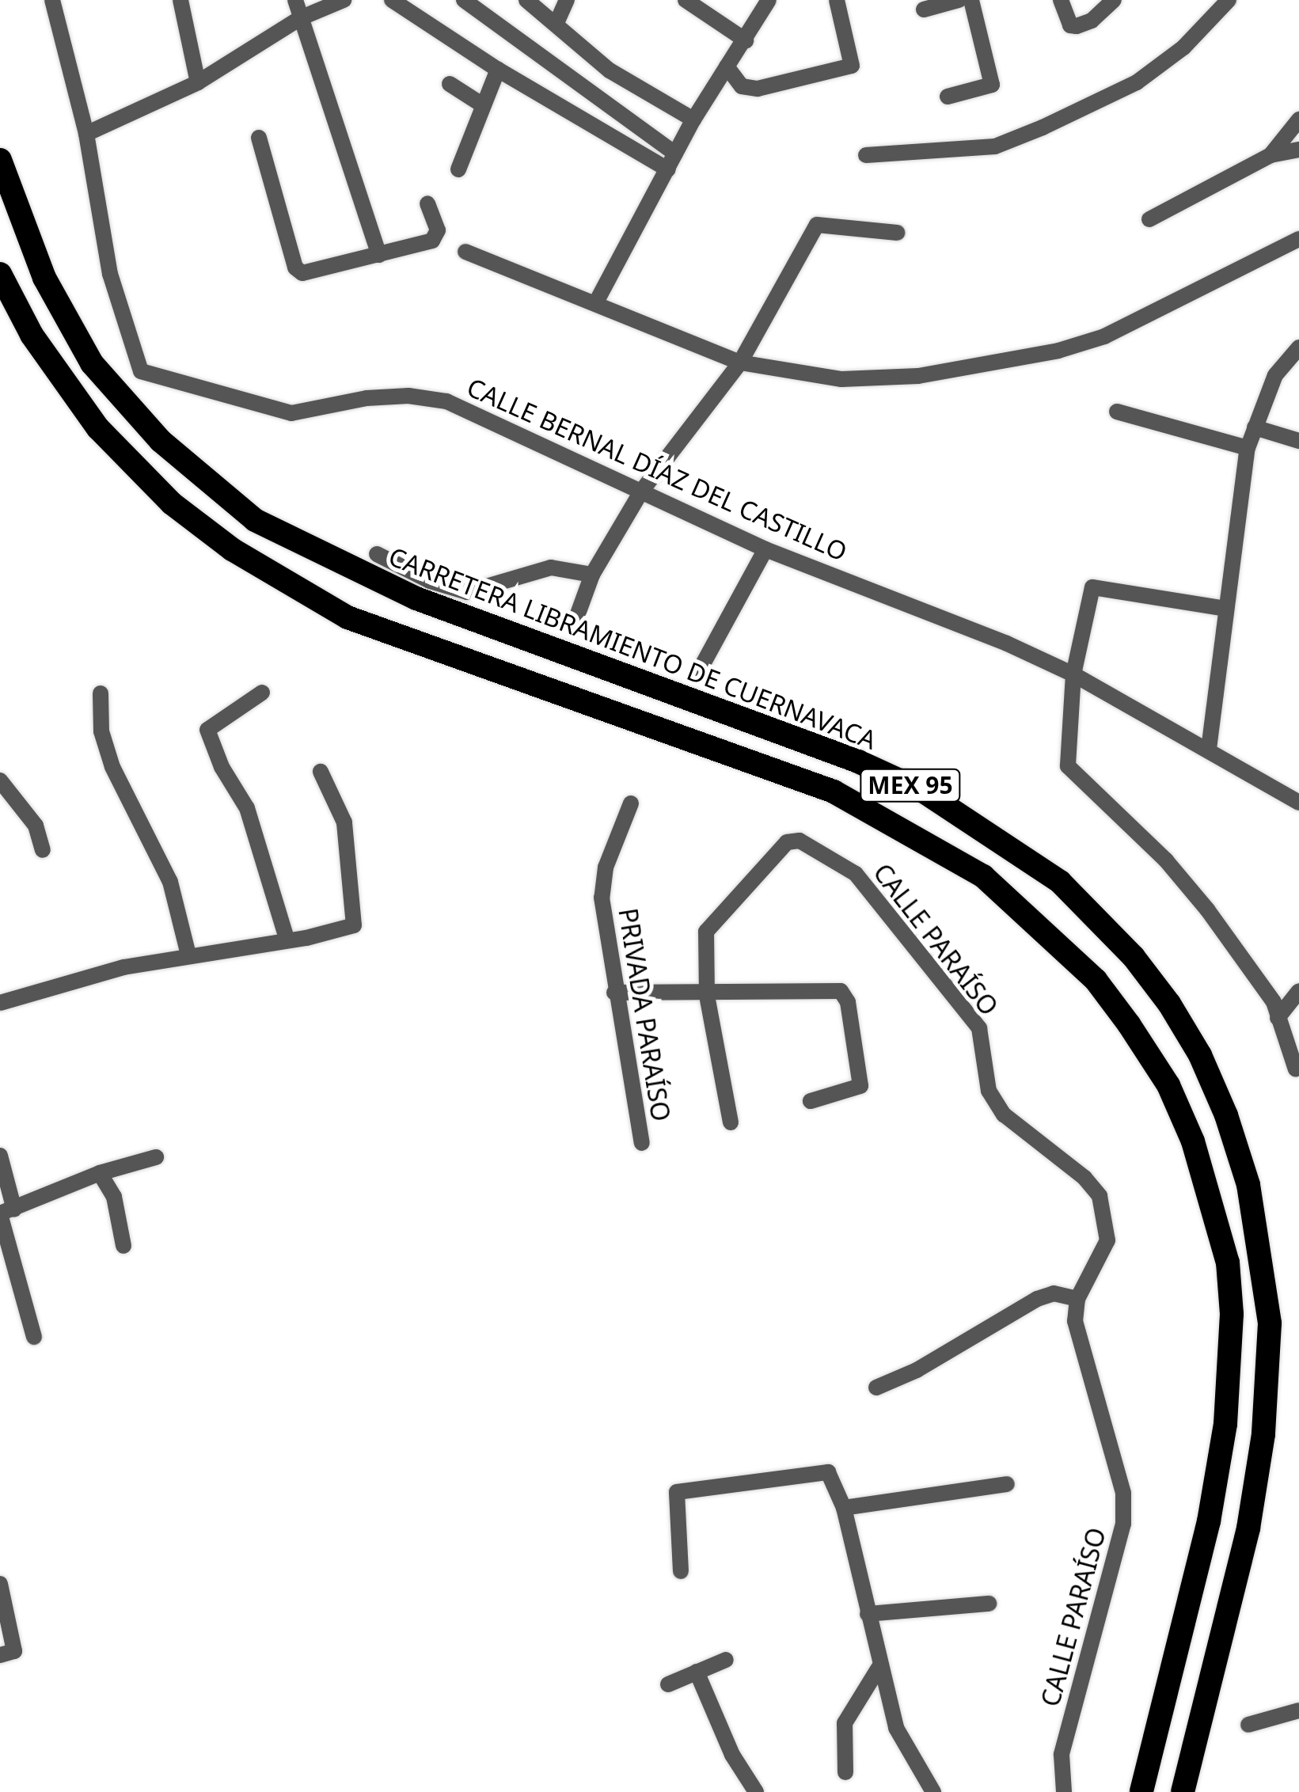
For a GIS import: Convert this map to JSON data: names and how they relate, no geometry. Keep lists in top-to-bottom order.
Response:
{
  "streets": {
    "highway": ["CARRETERA LIBRAMIENTO DE CUERNAVACA", "MEX 95"],
    "street": ["CALLE BERNAL DÍAZ DEL CASTILLO", "CALLE PARAÍSO", "PRIVADA PARAÍSO"]
  }
}
